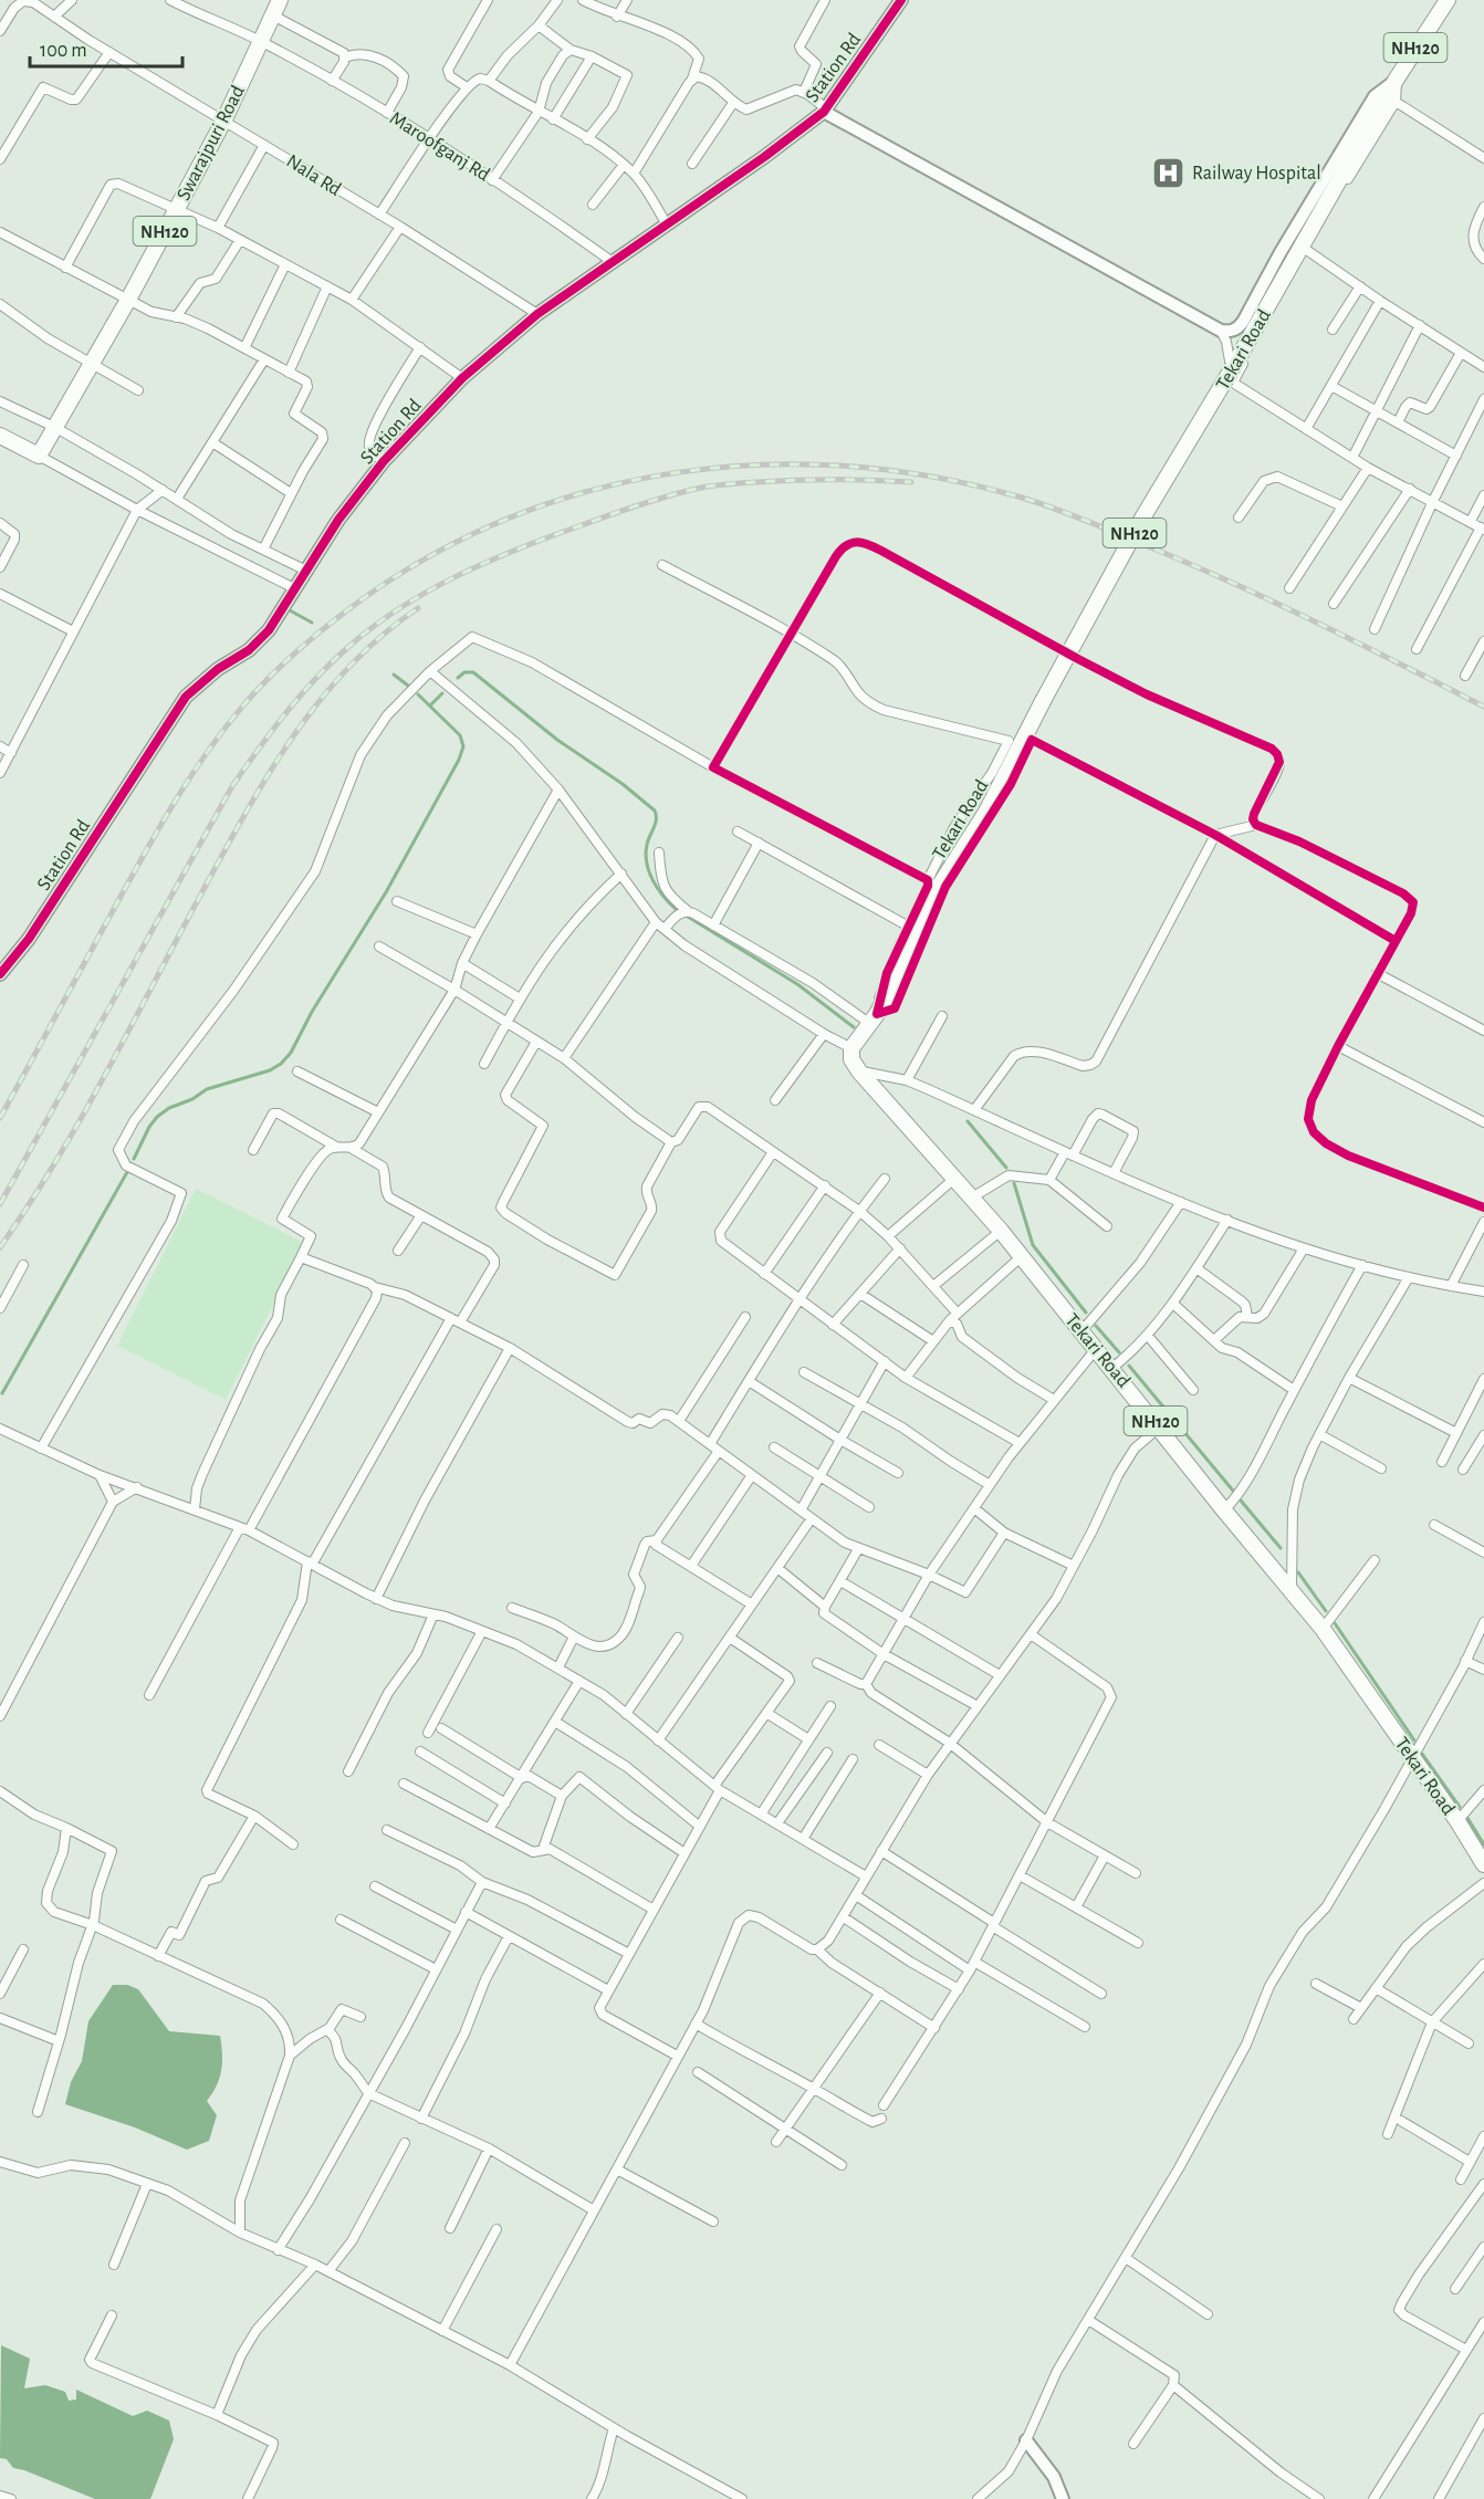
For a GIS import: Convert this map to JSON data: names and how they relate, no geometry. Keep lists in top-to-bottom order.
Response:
{
  "streets": {
    "highway": ["NH120", "Swarajpuri Road", "Tekari Road"],
    "street": ["Station Rd", "Maroofganj Rd", "Nala Rd"]
  },
  "crossings": [
    ["Station Rd", "Maroofganj Rd"],
    ["Station Rd", "Nala Rd"],
    ["Swarajpuri Road", "Maroofganj Rd"],
    ["Swarajpuri Road", "Nala Rd"]
  ],
  "places": {
    "hospital": ["Railway Hospital"]
  },
  "scale_bar": "100 m"
}
